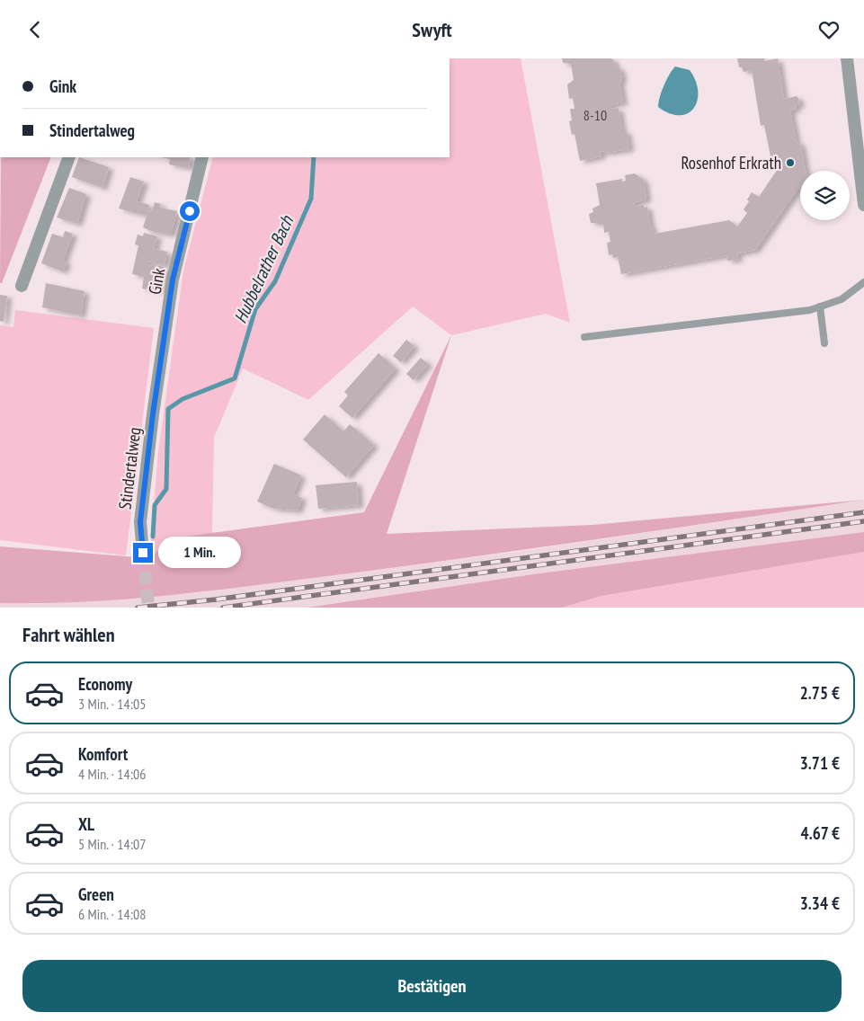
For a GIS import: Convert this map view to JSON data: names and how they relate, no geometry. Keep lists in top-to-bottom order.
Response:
{
  "streets": {
    "street": ["Gink", "Stindertalweg"]
  },
  "crossings": [
    ["Gink", "Stindertalweg"]
  ],
  "water": ["Hubbelrather Bach"],
  "places": ["Rosenhof Erkrath"],
  "house_numbers": ["8-10"],
  "page": {
    "header": "Swyft",
    "banner": ["Gink", "Stindertalweg"],
    "bubble": "1 Min.",
    "heading": "Fahrt wählen",
    "list": [
      {
        "name": "Economy",
        "note": "3 Min. · 14:05",
        "value": "2.75 €"
      },
      {
        "name": "Komfort",
        "note": "4 Min. · 14:06",
        "value": "3.71 €"
      },
      {
        "name": "XL",
        "note": "5 Min. · 14:07",
        "value": "4.67 €"
      },
      {
        "name": "Green",
        "note": "6 Min. · 14:08",
        "value": "3.34 €"
      }
    ],
    "buttons": "Bestätigen"
  }
}
